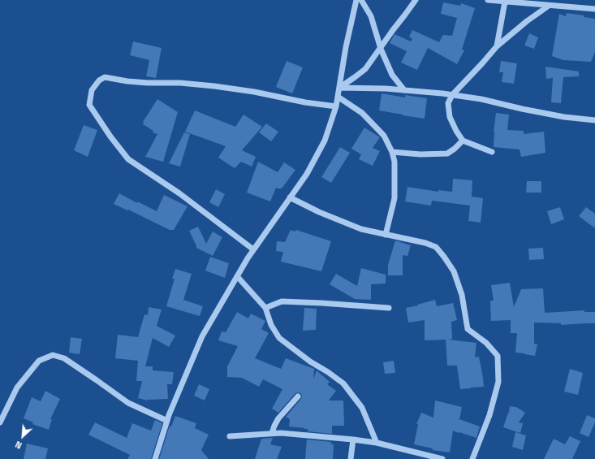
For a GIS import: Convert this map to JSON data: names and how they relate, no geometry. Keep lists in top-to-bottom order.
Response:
{
  "north": "bottom left"
}
